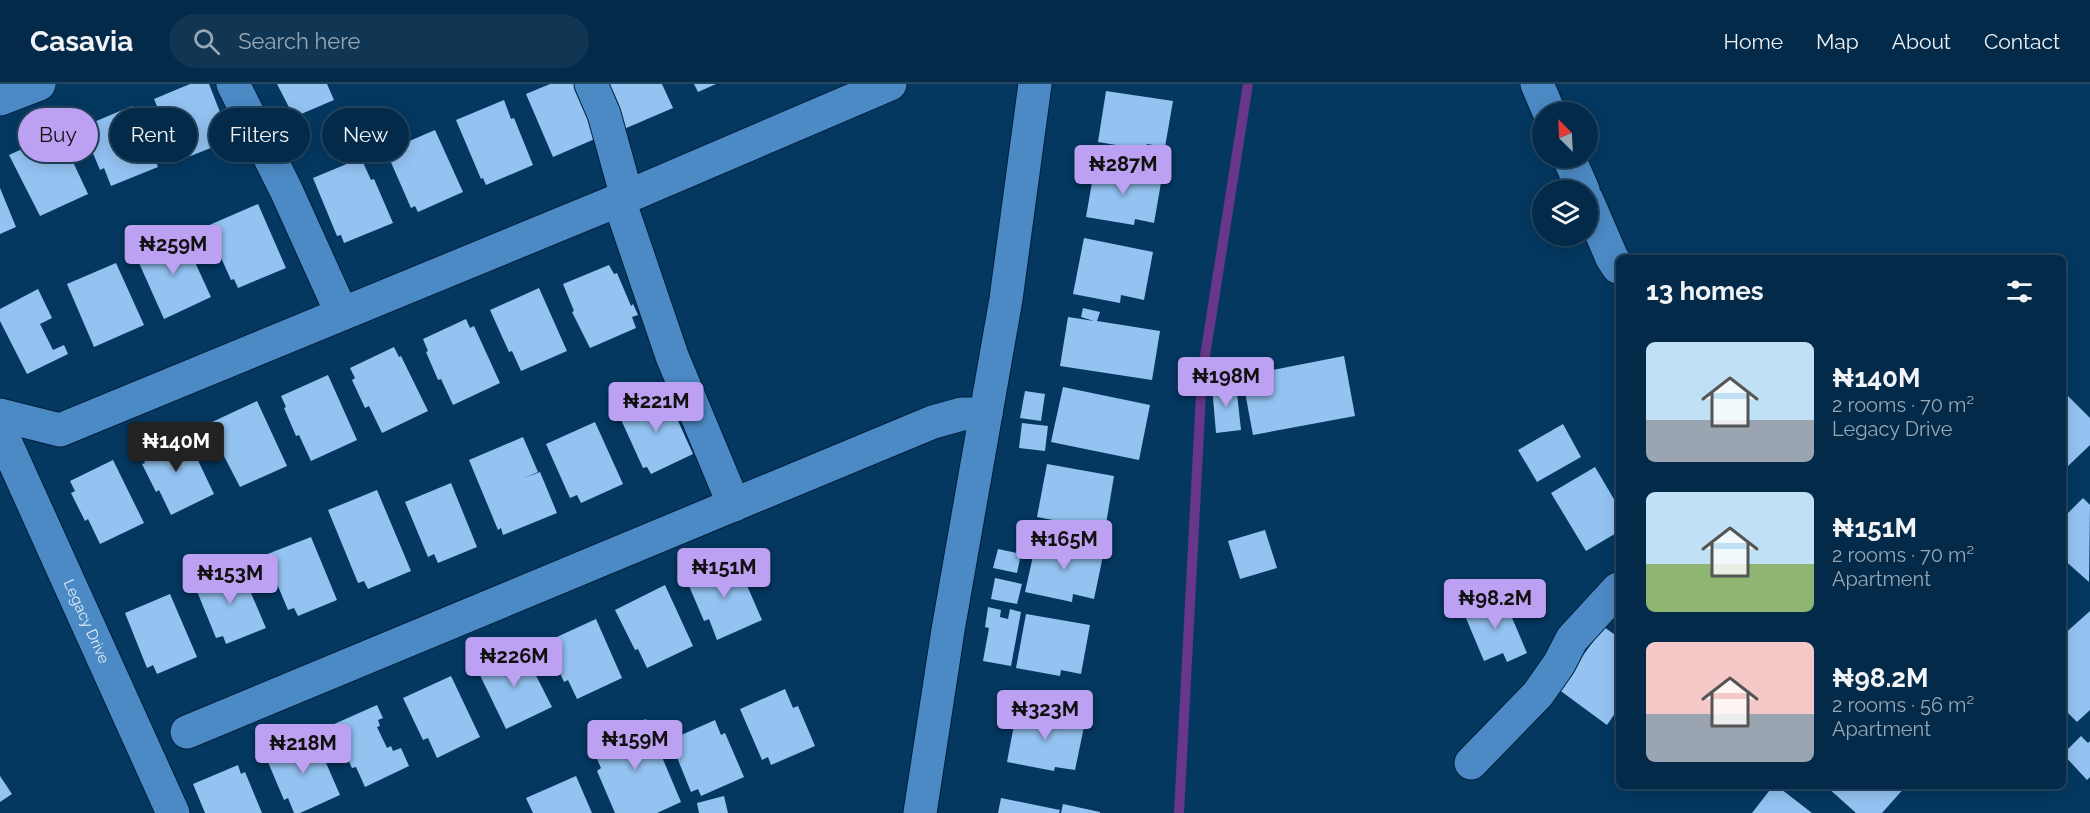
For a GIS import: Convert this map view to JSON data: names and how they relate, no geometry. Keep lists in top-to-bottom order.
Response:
{
  "streets": {
    "street": ["Legacy Drive"]
  },
  "north": "top left",
  "page": {
    "header": "Casavia",
    "search": "Search here",
    "nav": [
      "Home",
      "Map",
      "About",
      "Contact"
    ],
    "chip": [
      "Buy",
      "Rent",
      "Filters",
      "New"
    ],
    "price": [
      "₦287M",
      "₦259M",
      "₦198M",
      "₦221M",
      "₦140M",
      "₦165M",
      "₦151M",
      "₦153M",
      "₦98.2M",
      "₦226M",
      "₦323M",
      "₦159M",
      "₦218M"
    ],
    "heading": "13 homes",
    "list": [
      {
        "name": "₦140M",
        "note": "2 rooms · 70 m² · Legacy Drive"
      },
      {
        "name": "₦151M",
        "note": "2 rooms · 70 m² · Apartment"
      },
      {
        "name": "₦98.2M",
        "note": "2 rooms · 56 m² · Apartment"
      }
    ]
  }
}
